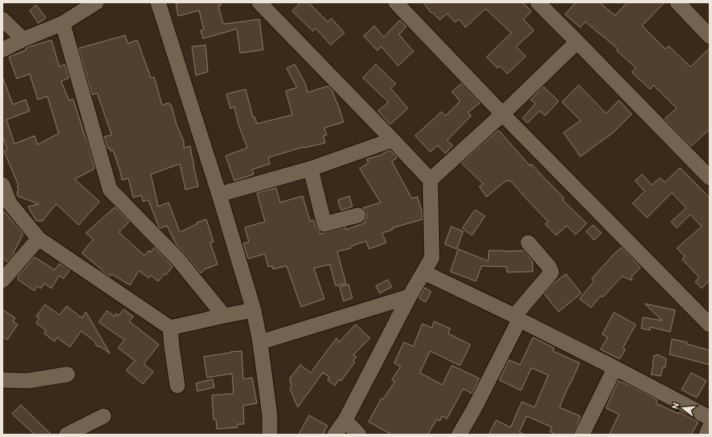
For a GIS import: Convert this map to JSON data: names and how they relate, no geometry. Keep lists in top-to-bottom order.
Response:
{
  "north": "left"
}
